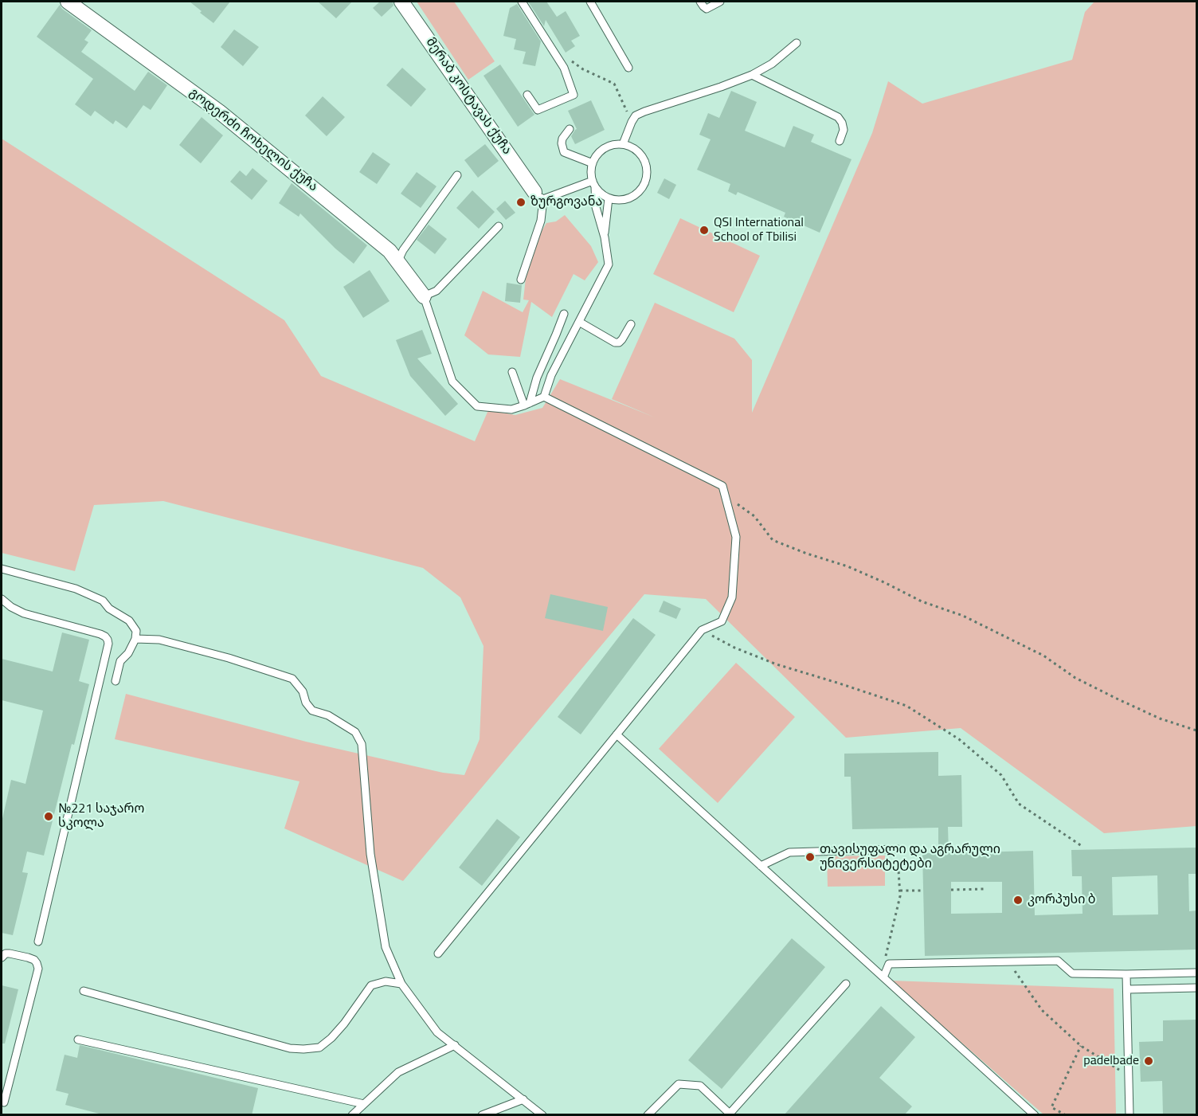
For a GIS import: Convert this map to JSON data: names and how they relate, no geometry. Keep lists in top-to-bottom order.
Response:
{
  "streets": {
    "street": ["მერაბ კოსტავას ქუჩა", "გოდერძი ჩოხელის ქუჩა"]
  },
  "places": [
    "ზურგოვანა",
    "QSI International School of Tbilisi",
    "№221 საჯარო სკოლა",
    "თავისუფალი და აგრარული უნივერსიტეტები",
    "კორპუსი ბ",
    "padelbade"
  ]
}
